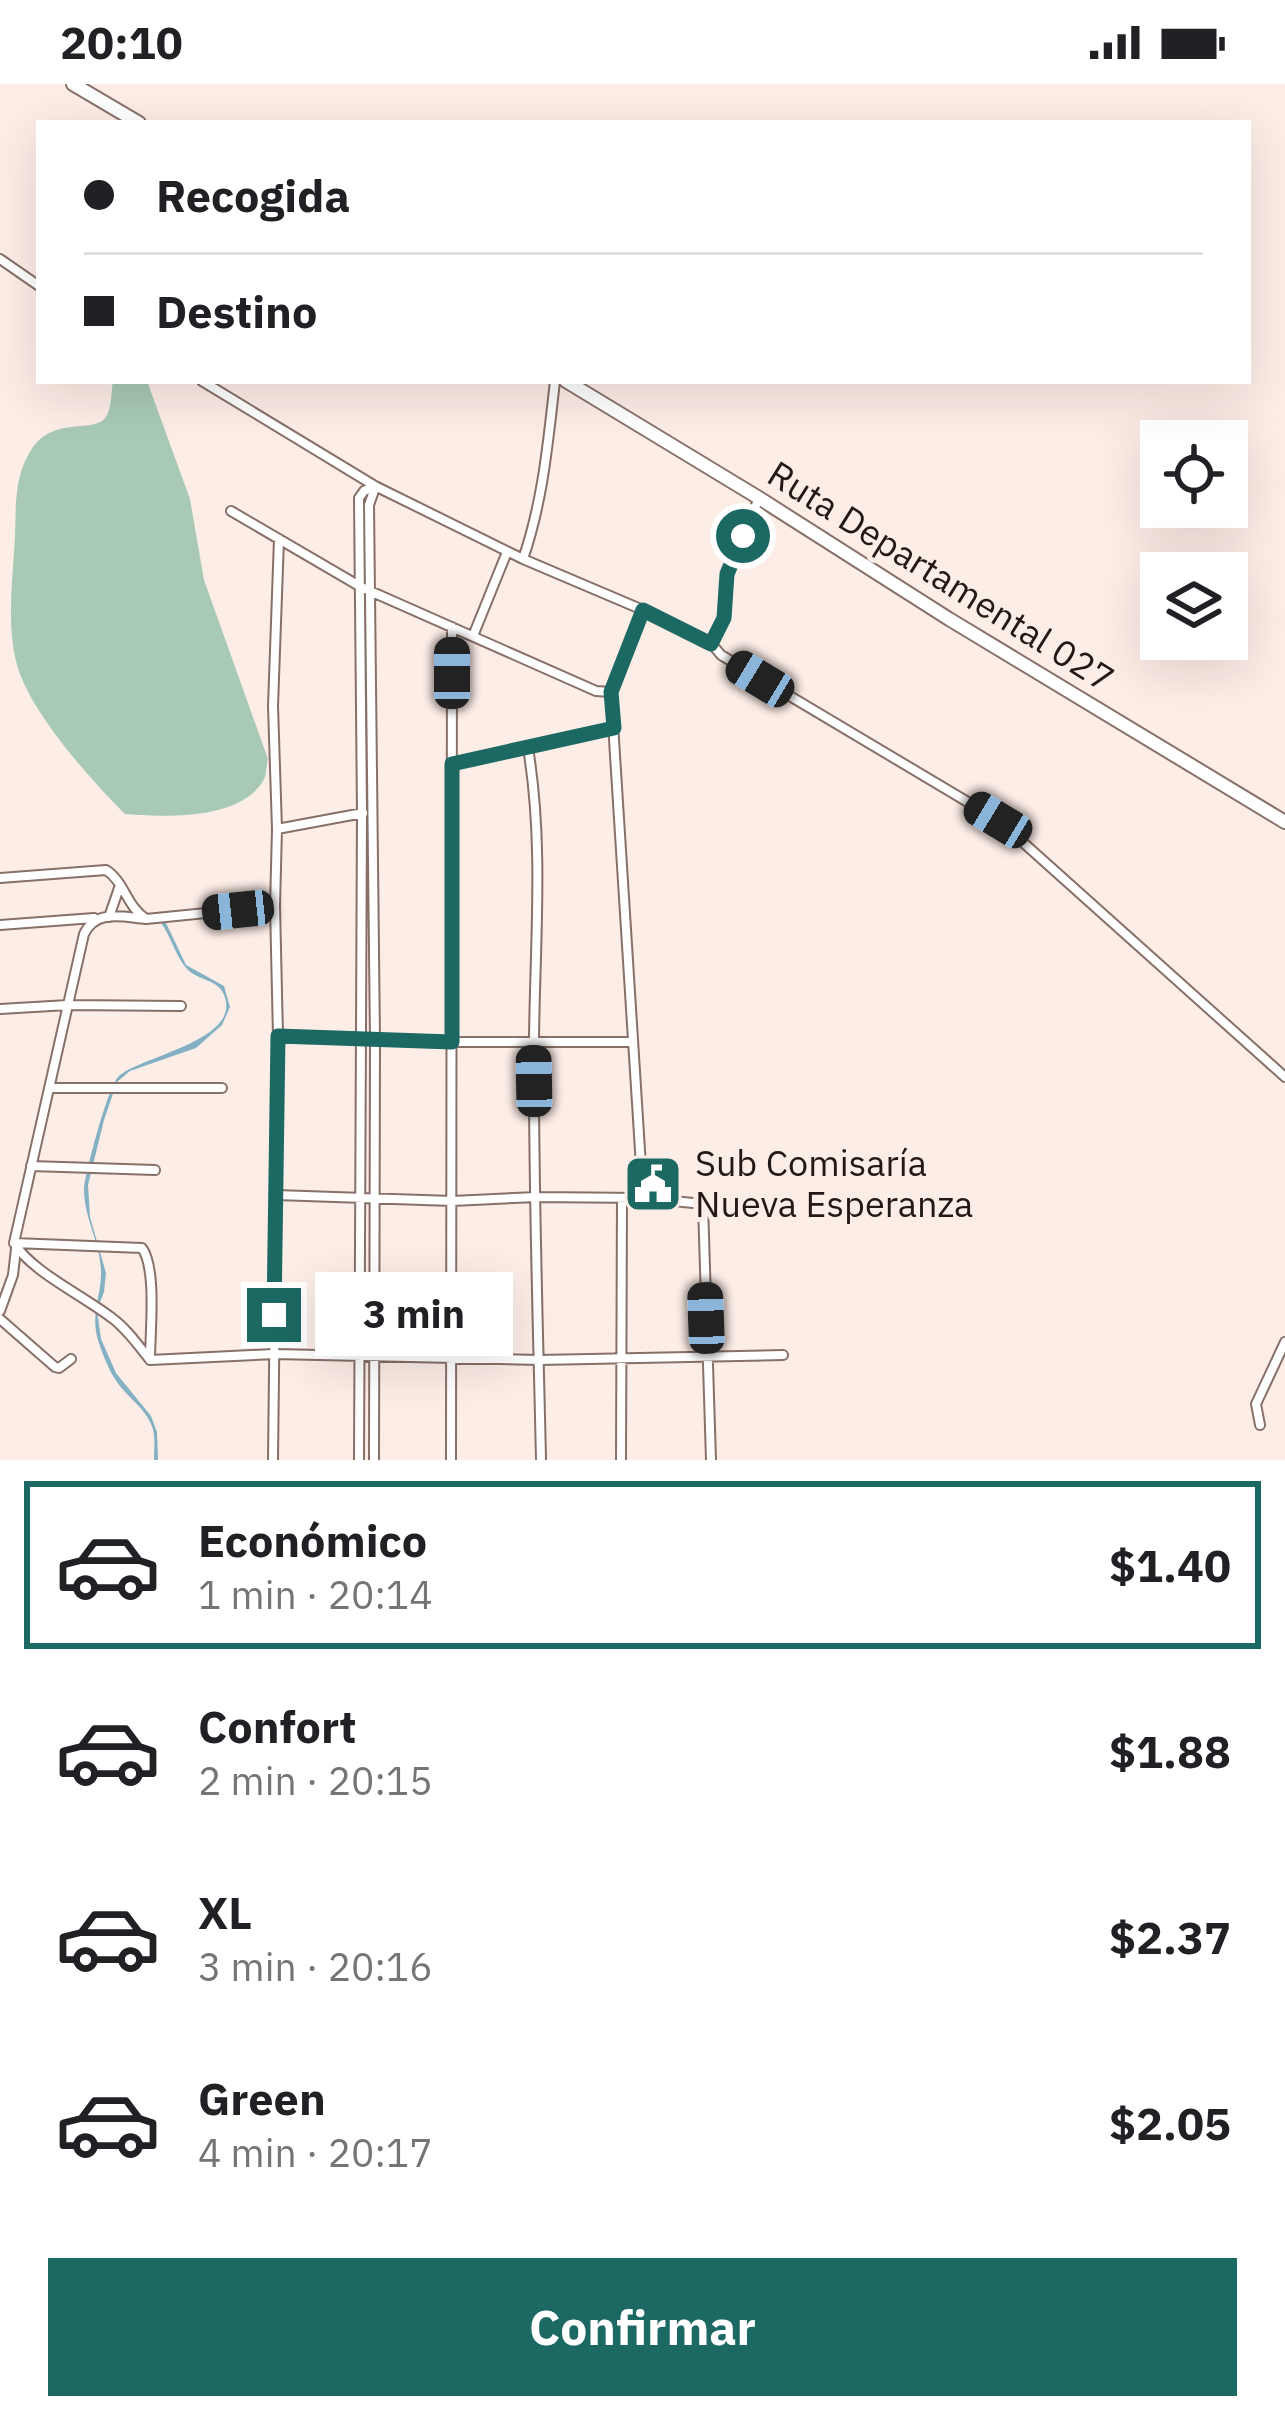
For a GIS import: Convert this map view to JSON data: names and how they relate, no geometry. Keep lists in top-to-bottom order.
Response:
{
  "streets": {
    "main road": ["Ruta Departamental 027"]
  },
  "places": {
    "public building": ["Sub Comisaría Nueva Esperanza"]
  },
  "page": {
    "status": "20:10",
    "banner": ["Recogida", "Destino"],
    "bubble": "3 min",
    "list": [
      {
        "name": "Económico",
        "note": "1 min · 20:14",
        "value": "$1.40"
      },
      {
        "name": "Confort",
        "note": "2 min · 20:15",
        "value": "$1.88"
      },
      {
        "name": "XL",
        "note": "3 min · 20:16",
        "value": "$2.37"
      },
      {
        "name": "Green",
        "note": "4 min · 20:17",
        "value": "$2.05"
      }
    ],
    "buttons": "Confirmar"
  }
}
